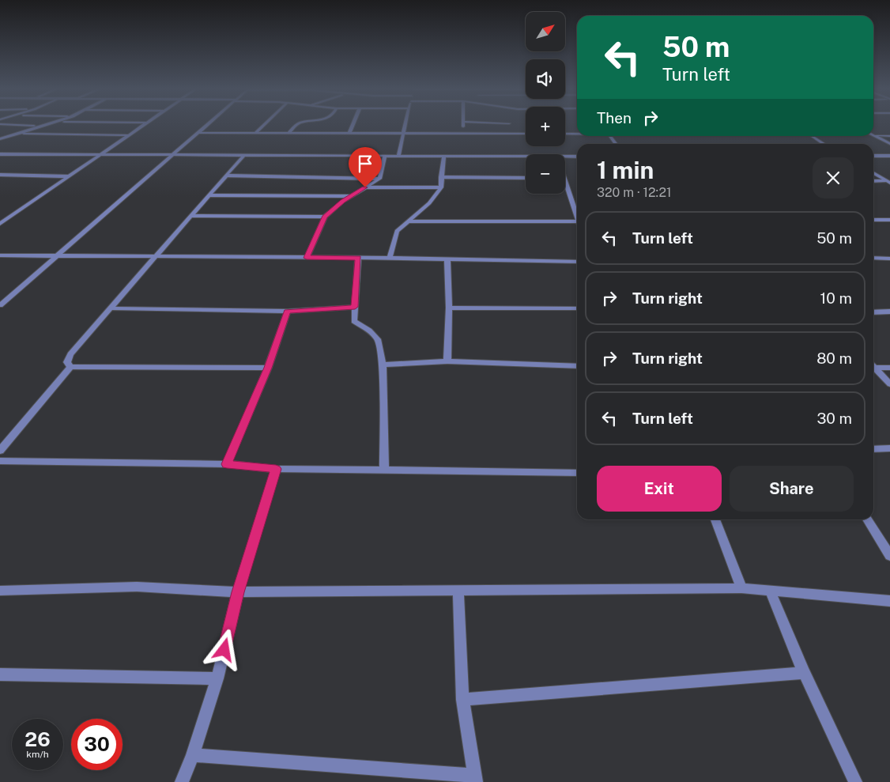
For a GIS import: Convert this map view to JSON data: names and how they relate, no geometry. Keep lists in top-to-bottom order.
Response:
{
  "north": "top right",
  "page": {
    "map_buttons": ["+", "−"],
    "turn": ["50 m", "Turn left"],
    "then": "Then",
    "heading": ["1 min", "320 m · 12:21"],
    "list": [
      {
        "name": "Turn left",
        "value": "50 m"
      },
      {
        "name": "Turn right",
        "value": "10 m"
      },
      {
        "name": "Turn right",
        "value": "80 m"
      },
      {
        "name": "Turn left",
        "value": "30 m"
      }
    ],
    "buttons": ["Exit", "Share"],
    "speed": "26 km/h",
    "limit": "30"
  }
}
